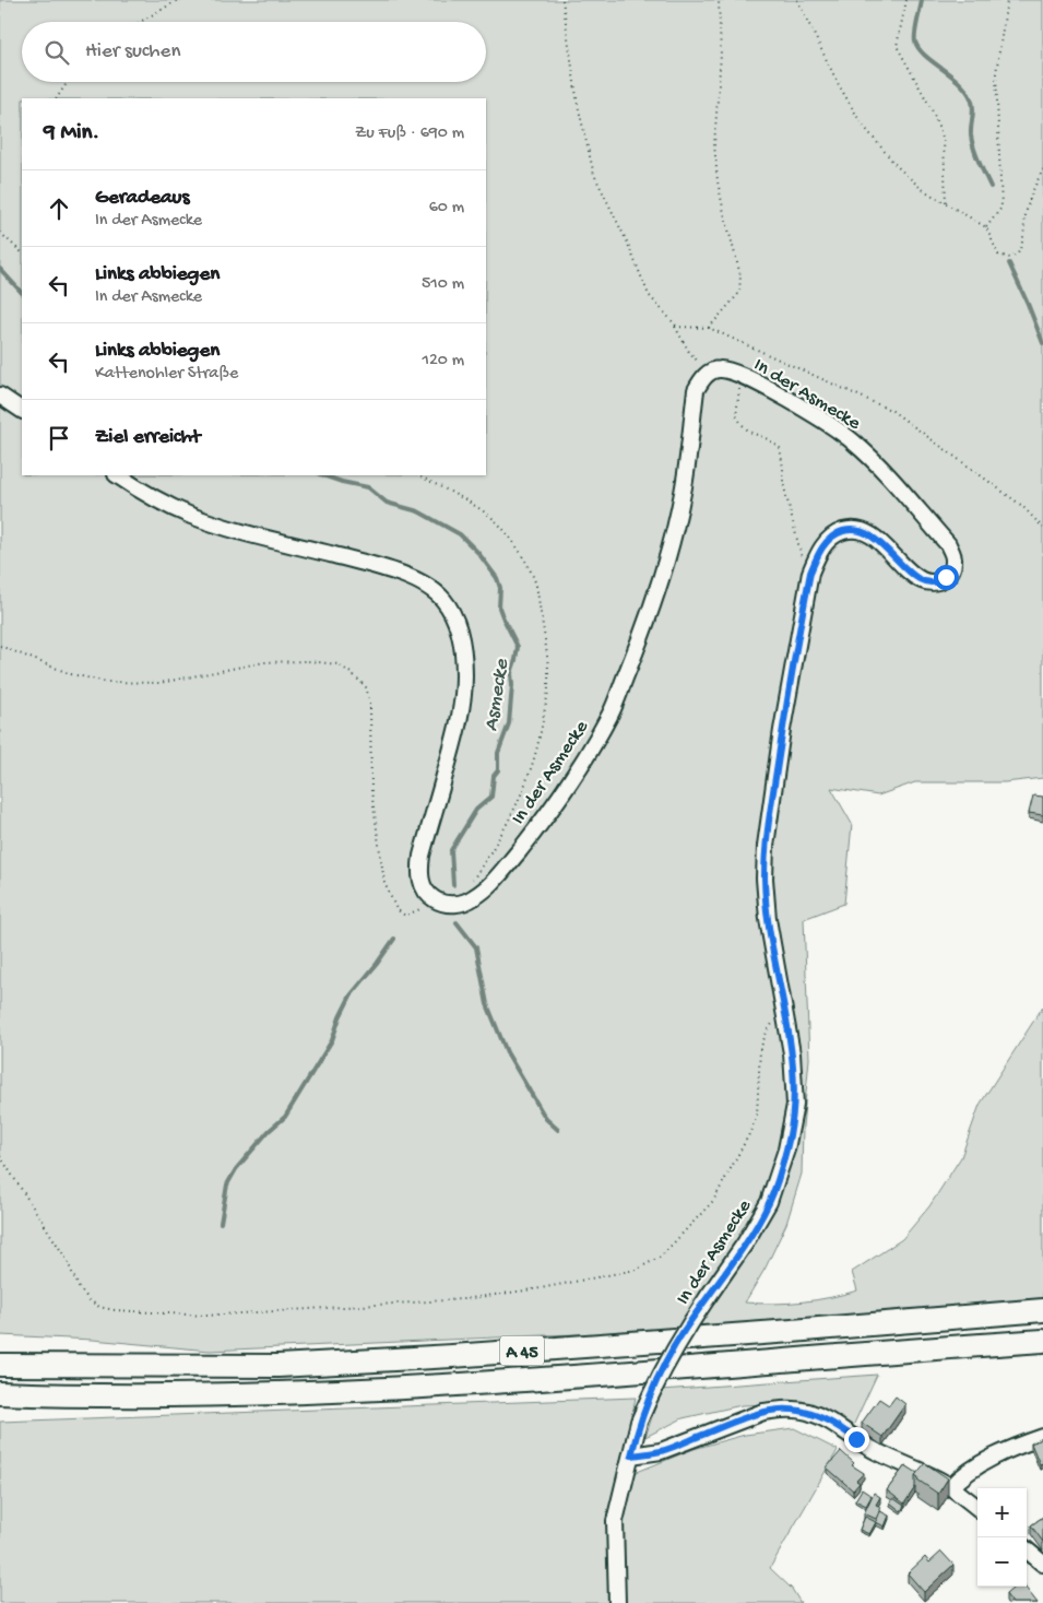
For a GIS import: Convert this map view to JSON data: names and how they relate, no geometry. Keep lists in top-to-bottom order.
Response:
{
  "streets": {
    "highway": ["A 45"],
    "street": ["In der Asmecke"]
  },
  "water": ["Asmecke"],
  "page": {
    "search": "Hier suchen",
    "heading": ["9 Min.", "Zu Fuß · 690 m"],
    "list": [
      ["Geradeaus", "In der Asmecke", "60 m"],
      ["Links abbiegen", "In der Asmecke", "510 m"],
      ["Links abbiegen", "Kattenohler Straße", "120 m"],
      "Ziel erreicht"
    ],
    "map_buttons": ["+", "−"]
  }
}
